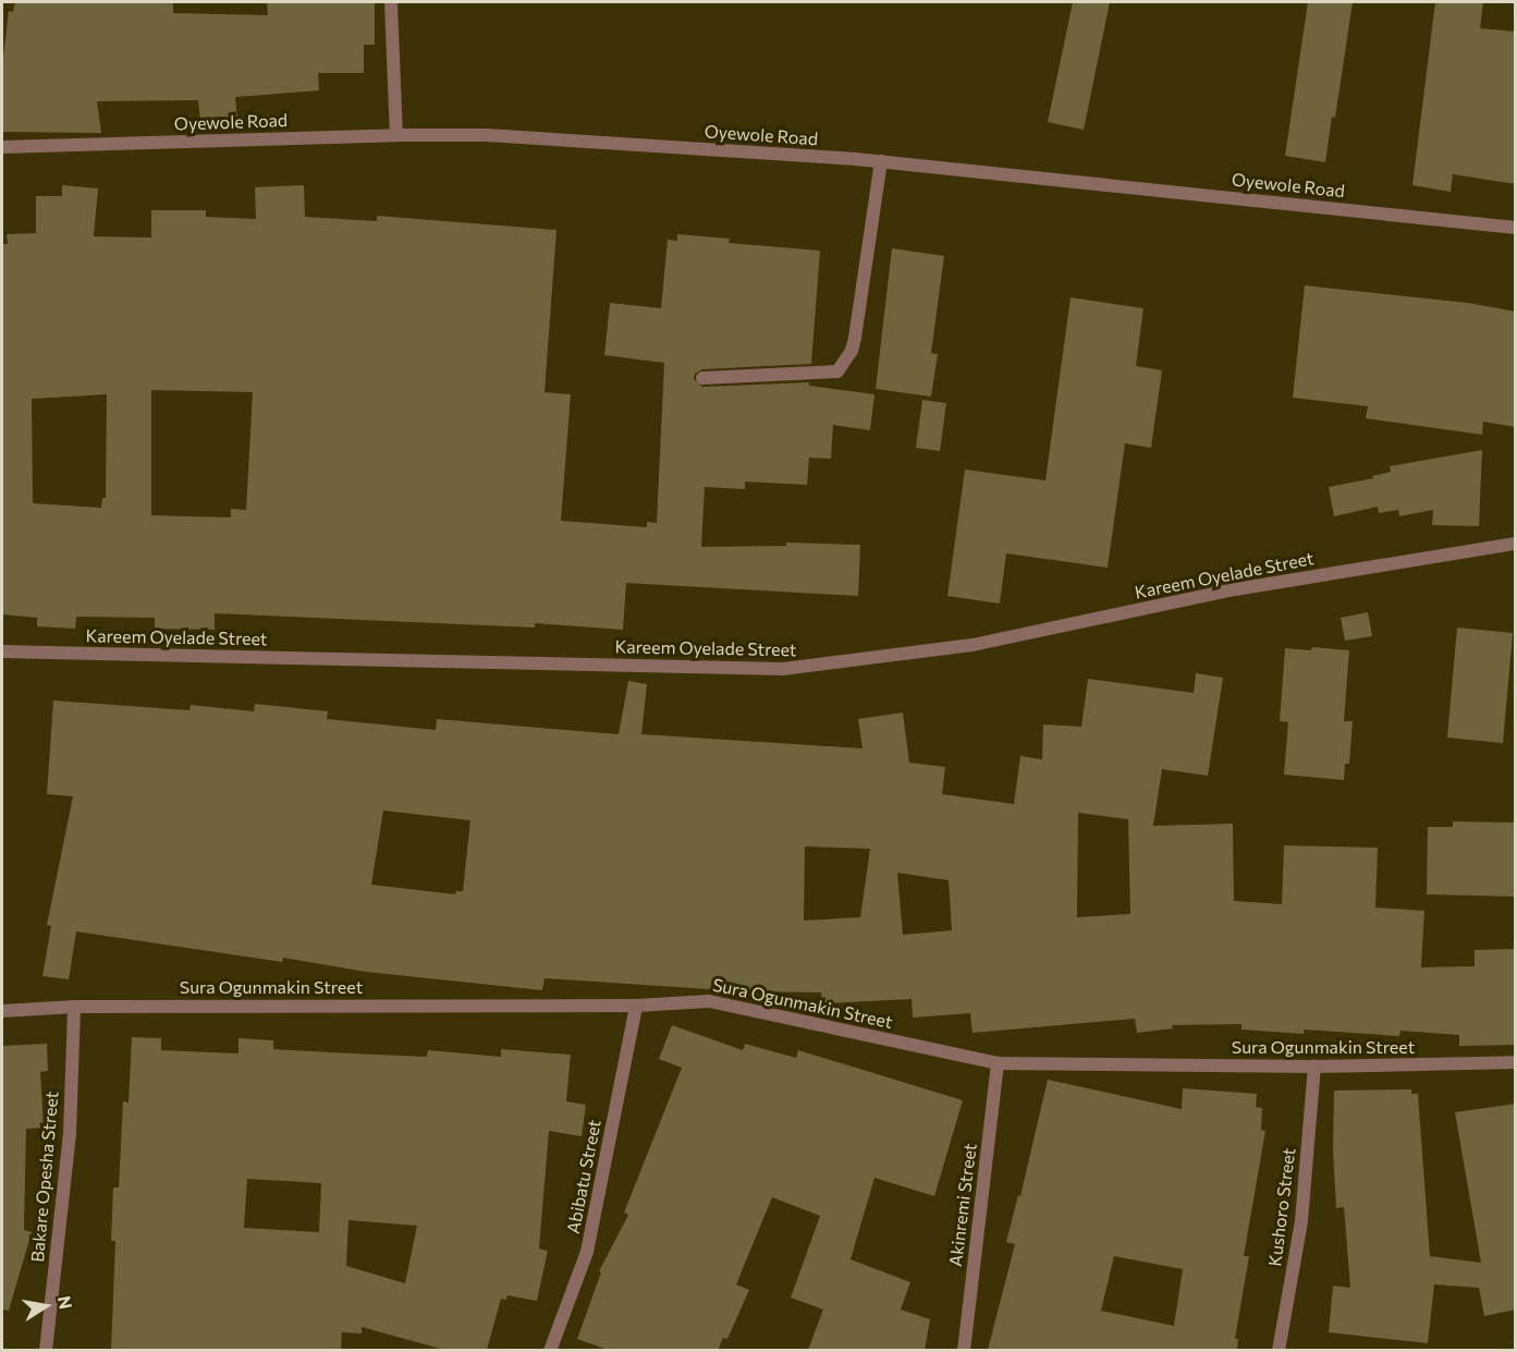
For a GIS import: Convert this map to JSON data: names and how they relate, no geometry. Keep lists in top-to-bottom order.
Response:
{
  "streets": {
    "street": [
      "Oyewole Road",
      "Kareem Oyelade Street",
      "Sura Ogunmakin Street",
      "Bakare Opesha Street",
      "Abibatu Street",
      "Akinremi Street",
      "Kushoro Street"
    ]
  },
  "crossings": [
    ["Sura Ogunmakin Street", "Bakare Opesha Street"],
    ["Sura Ogunmakin Street", "Abibatu Street"],
    ["Sura Ogunmakin Street", "Akinremi Street"],
    ["Sura Ogunmakin Street", "Kushoro Street"]
  ],
  "north": "right"
}
